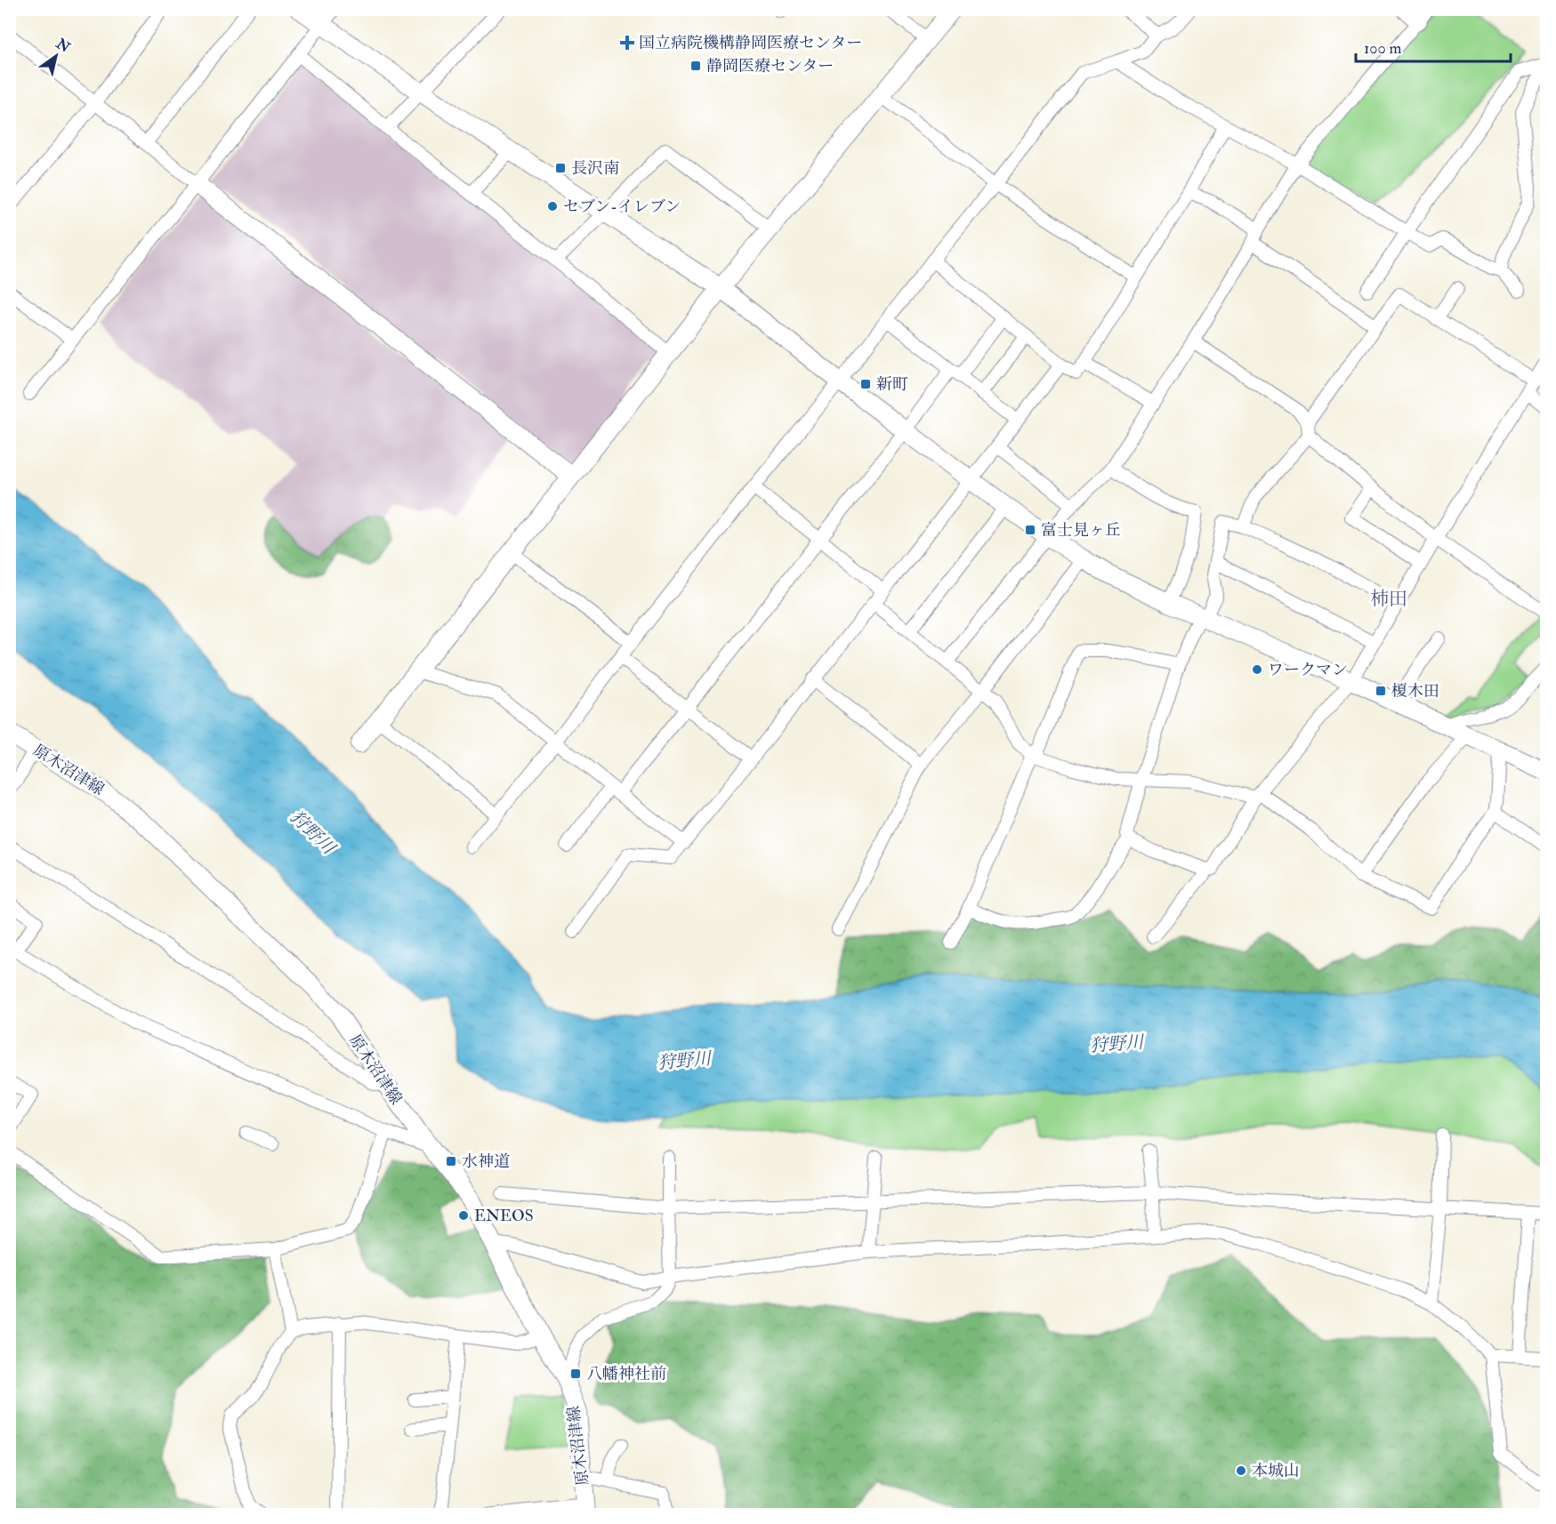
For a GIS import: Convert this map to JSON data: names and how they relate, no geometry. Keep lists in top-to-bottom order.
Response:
{
  "streets": {
    "street": ["原木沼津線"]
  },
  "districts": ["柿田"],
  "water": ["狩野川"],
  "places": {
    "health": ["国立病院機構静岡医療センター"],
    "transit": [
      "静岡医療センター",
      "長沢南",
      "新町",
      "富士見ヶ丘",
      "榎木田",
      "水神道",
      "八幡神社前"
    ],
    "other": [
      "セブン-イレブン",
      "ワークマン",
      "ENEOS",
      "本城山"
    ]
  },
  "scale_bar": "100 m",
  "north": "top right"
}
